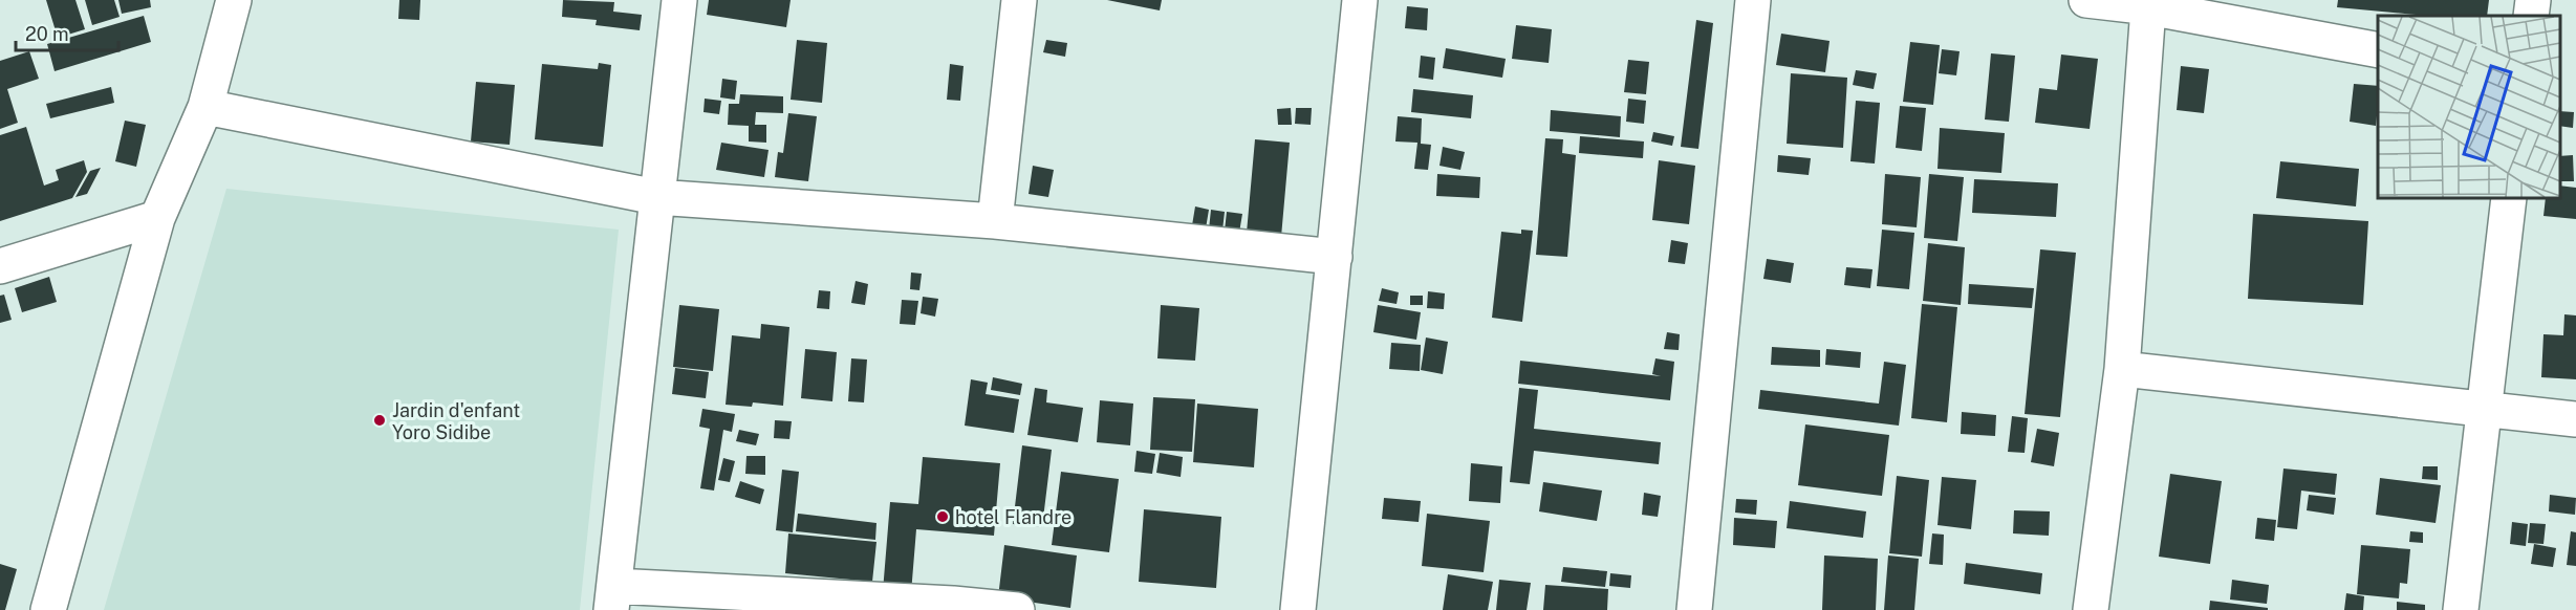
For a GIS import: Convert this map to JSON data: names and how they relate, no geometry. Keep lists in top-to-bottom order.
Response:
{
  "places": ["Jardin d'enfant Yoro Sidibe", "hotel Flandre"],
  "scale_bar": "20 m"
}
